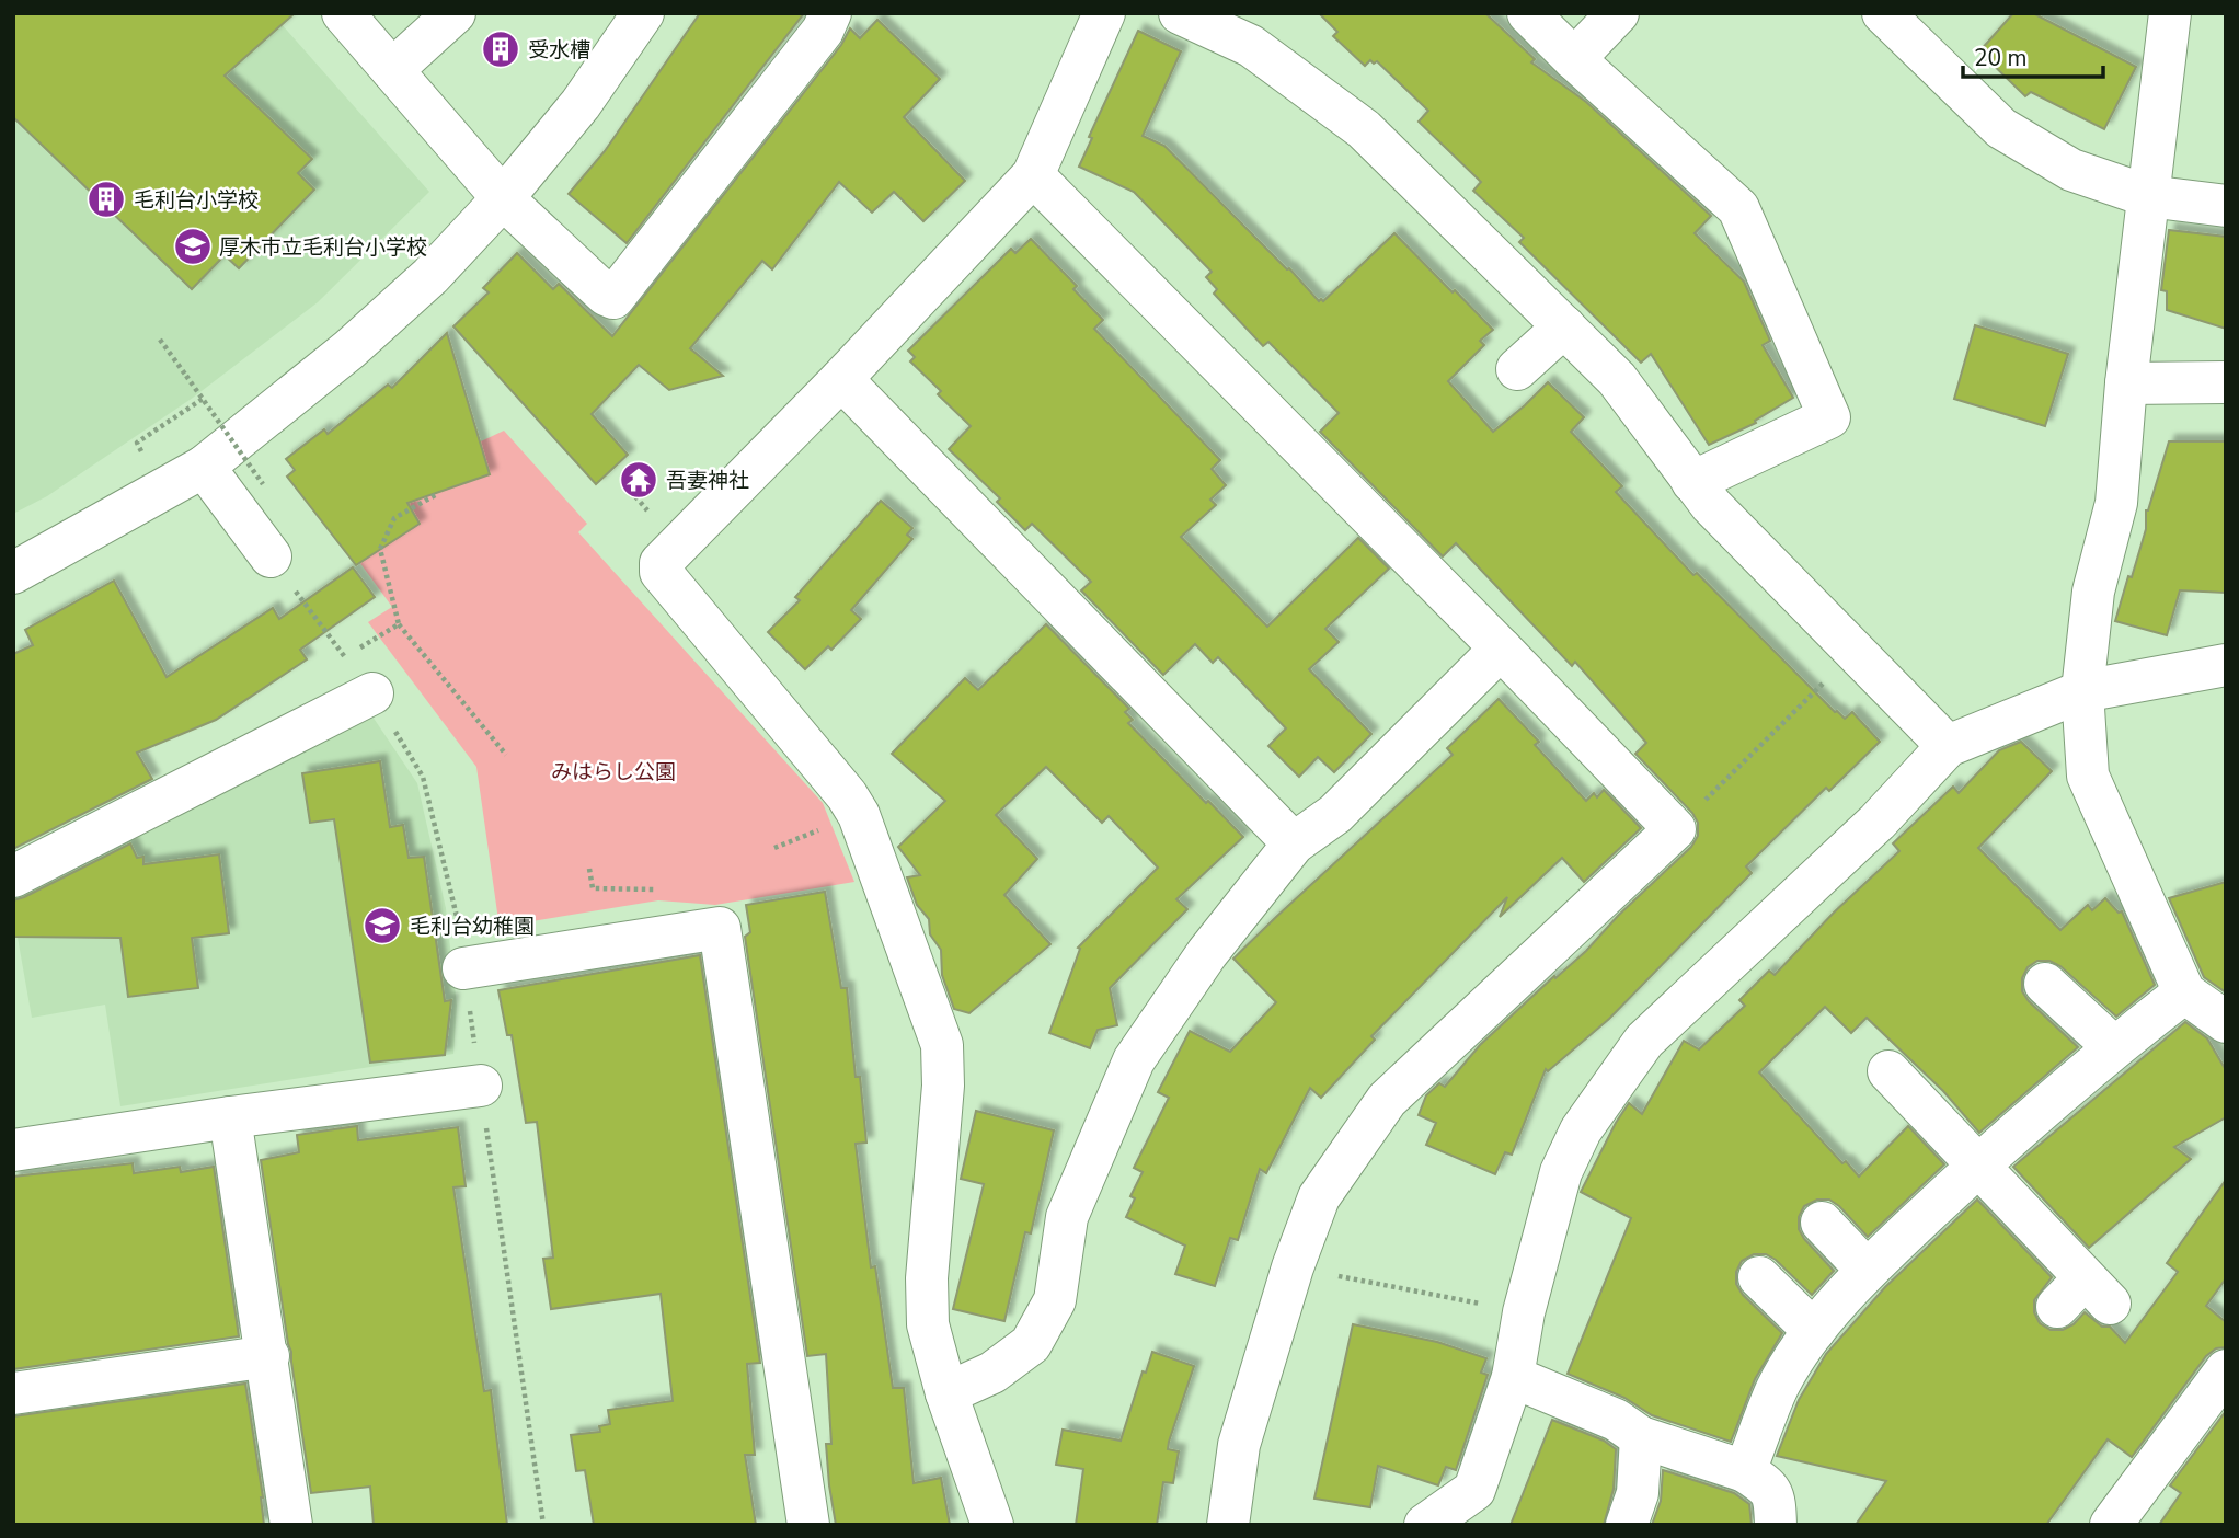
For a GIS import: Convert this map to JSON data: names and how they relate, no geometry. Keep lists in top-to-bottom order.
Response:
{
  "parks": ["みはらし公園"],
  "places": {
    "building": ["受水槽", "毛利台小学校"],
    "school or university": ["厚木市立毛利台小学校", "毛利台幼稚園"],
    "temple": ["吾妻神社"]
  },
  "scale_bar": "20 m"
}
